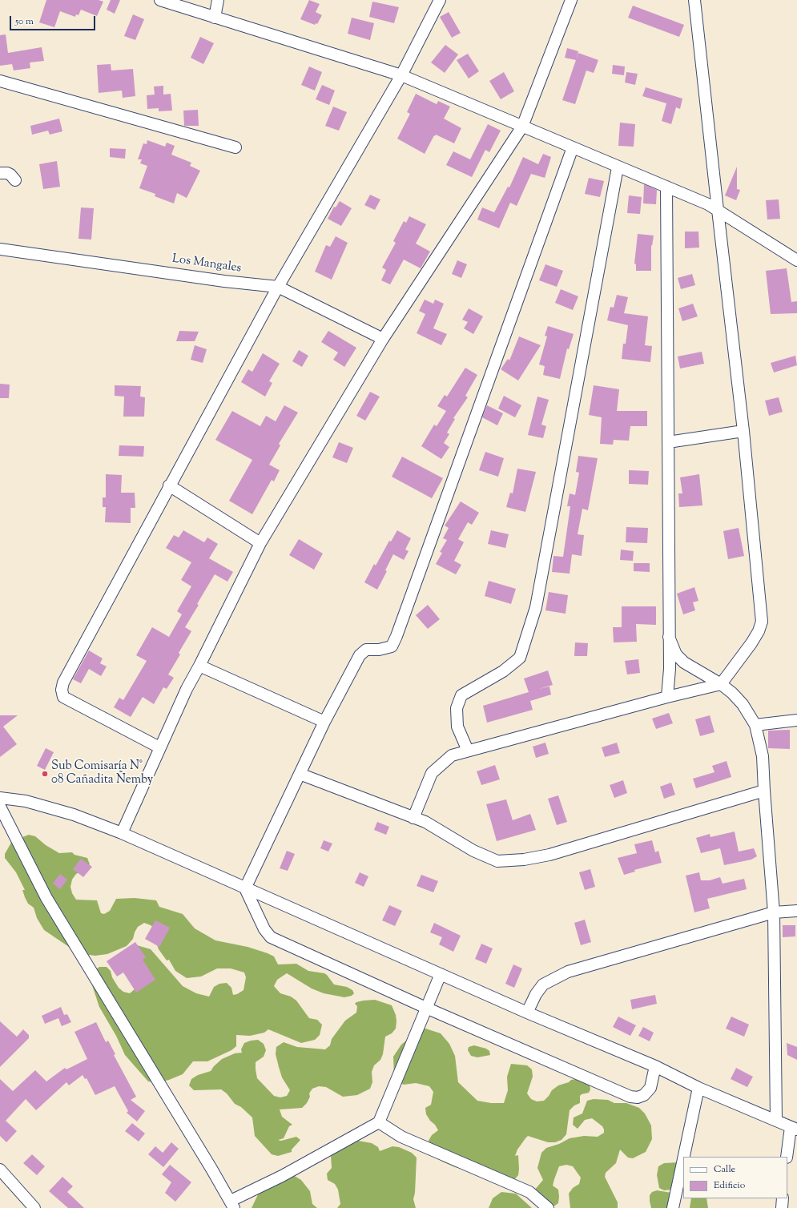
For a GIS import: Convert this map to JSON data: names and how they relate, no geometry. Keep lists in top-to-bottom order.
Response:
{
  "streets": {
    "street": ["Los Mangales"]
  },
  "places": ["Sub Comisaría N° 08 Cañadita Ñemby"],
  "legend": ["Calle", "Edificio"],
  "scale_bar": "50 m"
}
